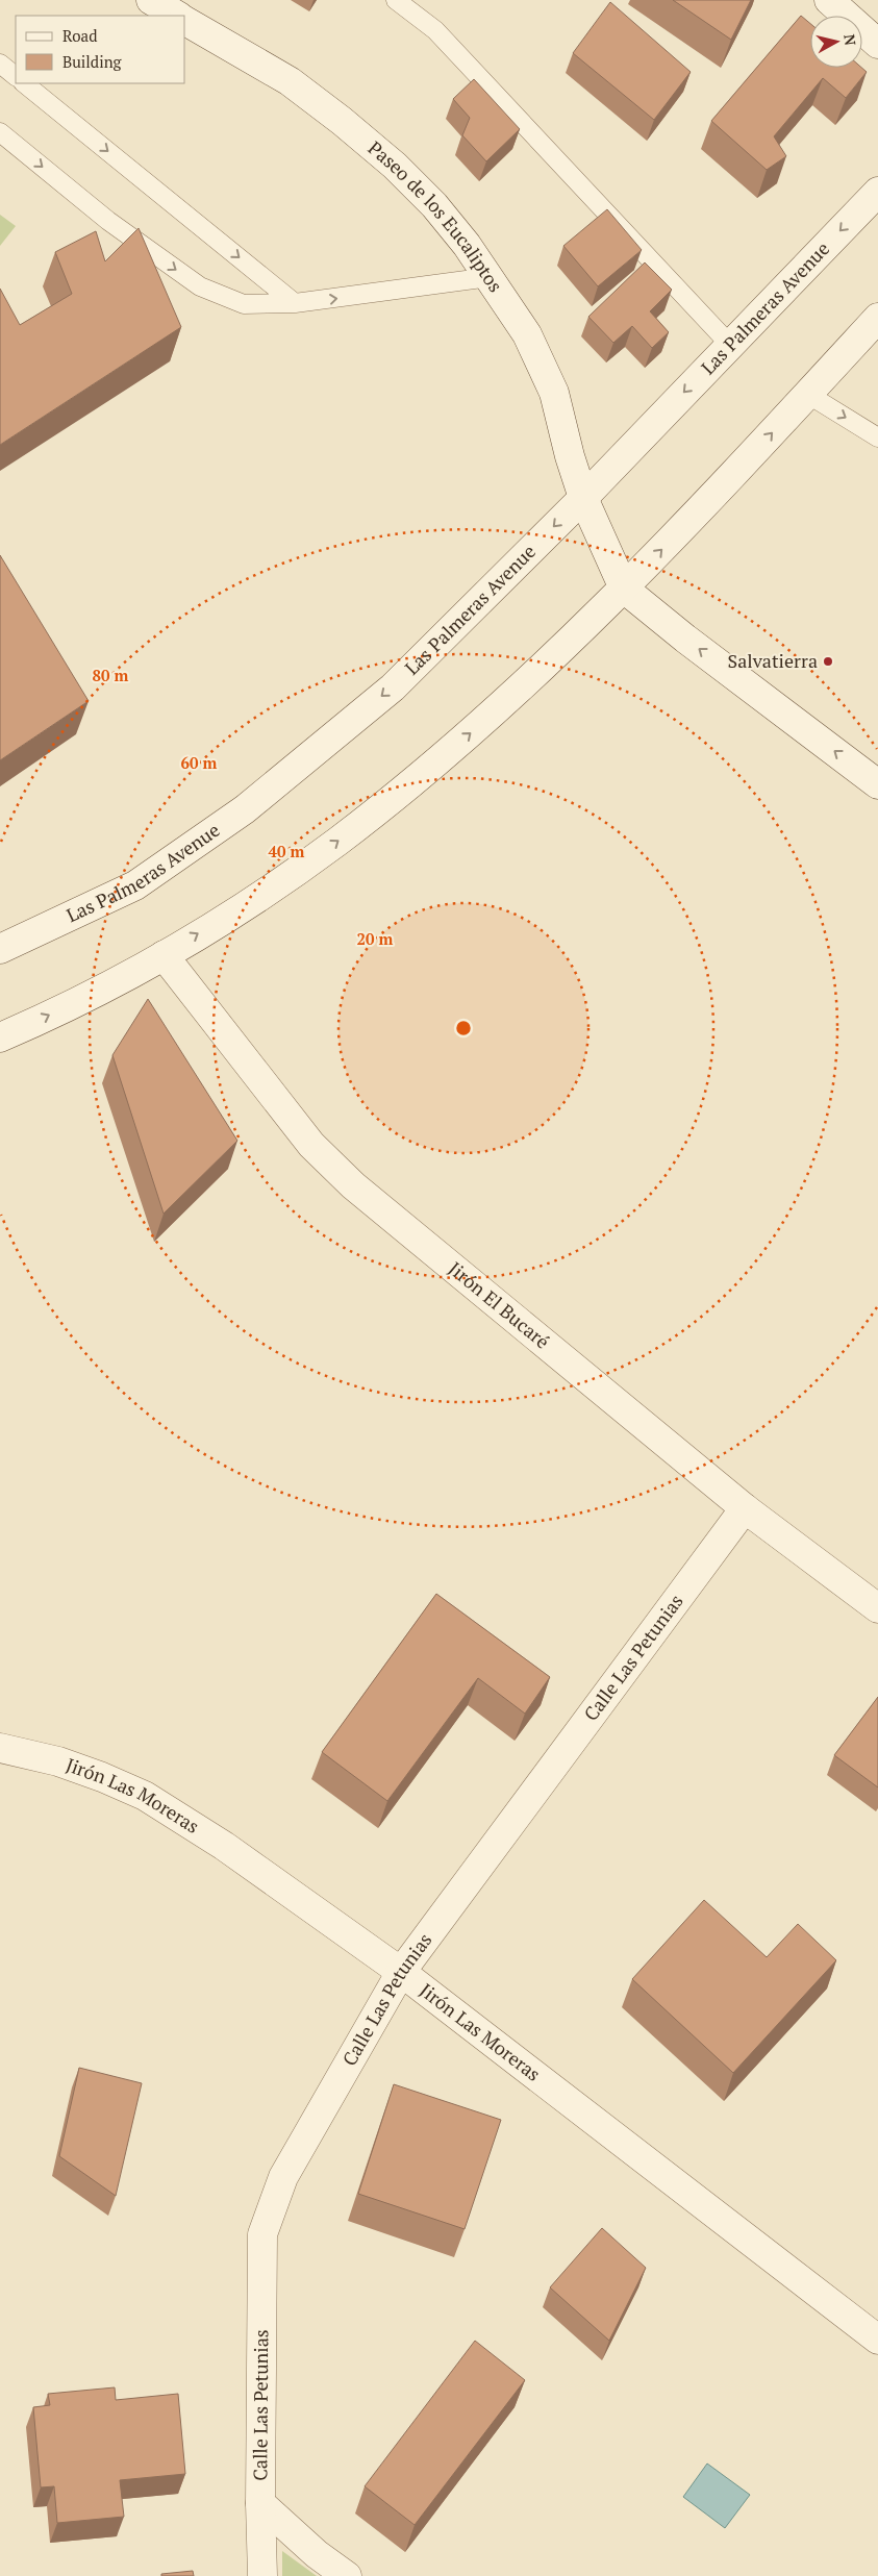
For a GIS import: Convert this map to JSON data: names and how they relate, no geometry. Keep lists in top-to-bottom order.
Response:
{
  "streets": {
    "street": [
      "Paseo de los Eucaliptos",
      "Las Palmeras Avenue",
      "Jirón El Bucaré",
      "Calle Las Petunias",
      "Jirón Las Moreras"
    ]
  },
  "crossings": [
    ["Paseo de los Eucaliptos", "Las Palmeras Avenue"],
    ["Jirón El Bucaré", "Calle Las Petunias"],
    ["Calle Las Petunias", "Jirón Las Moreras"]
  ],
  "places": ["Salvatierra"],
  "legend": ["Road", "Building"],
  "north": "right",
  "rings": [
    "80 m",
    "60 m",
    "40 m",
    "20 m"
  ]
}
